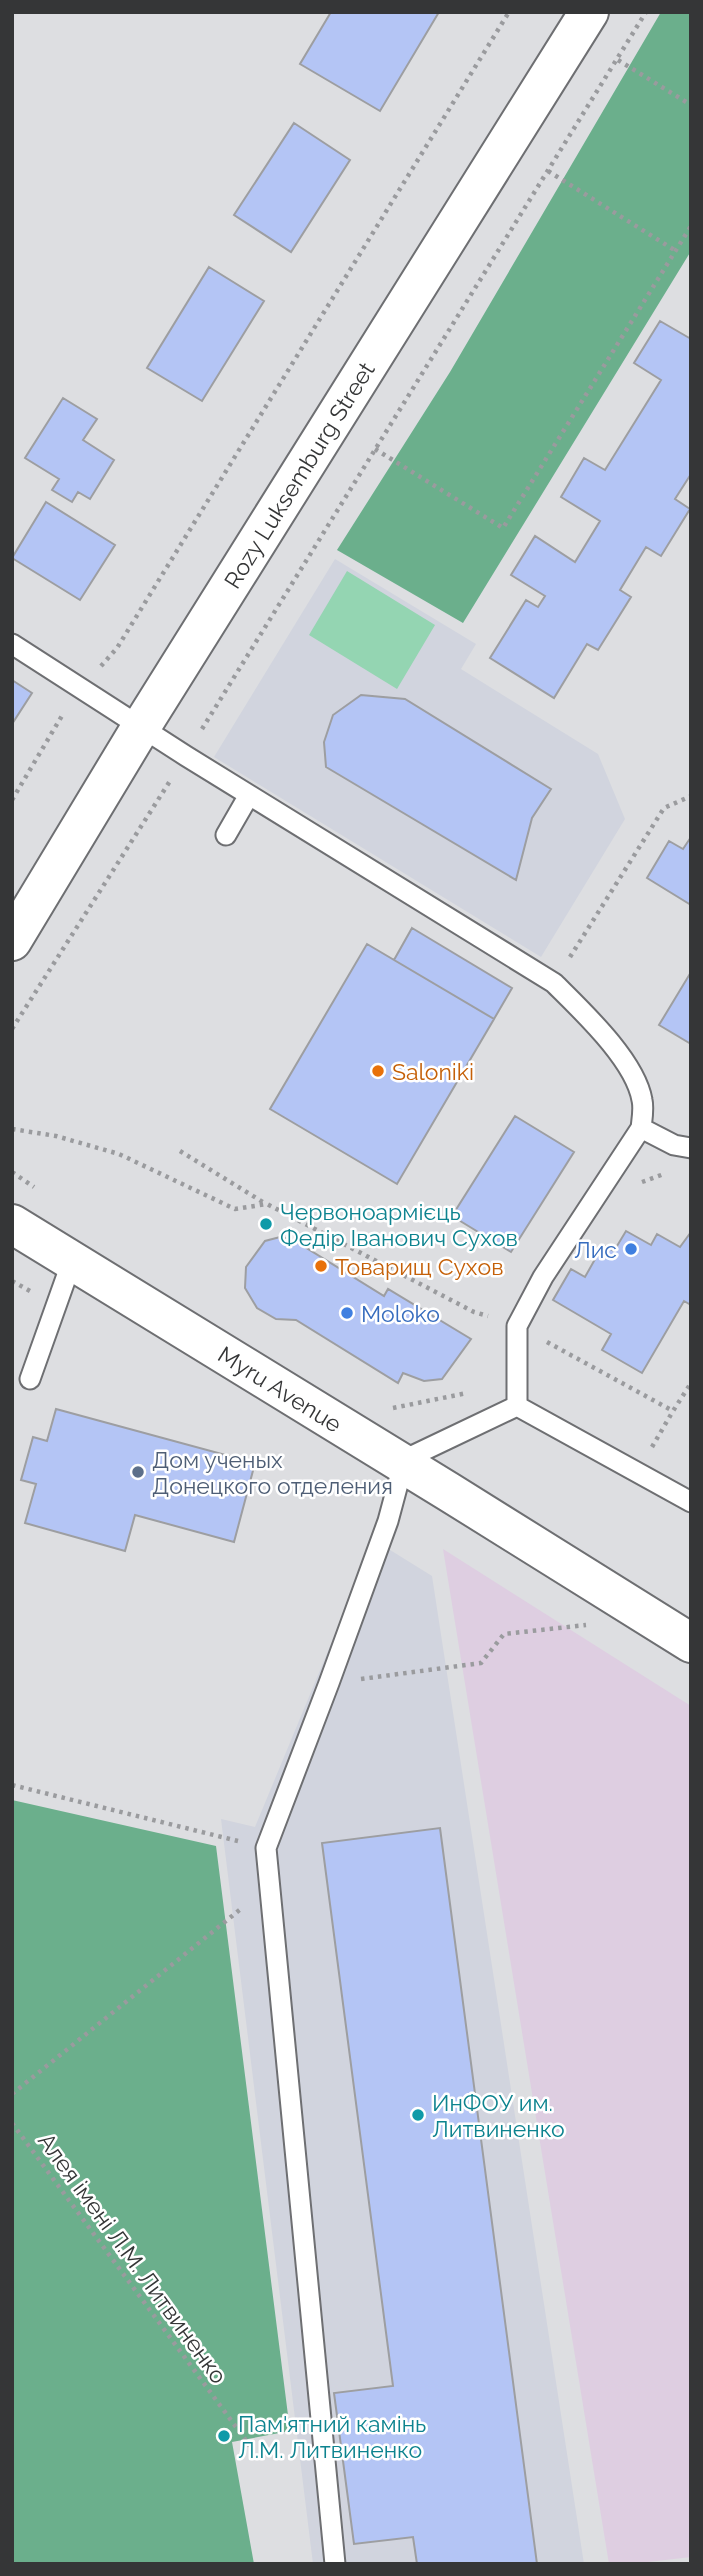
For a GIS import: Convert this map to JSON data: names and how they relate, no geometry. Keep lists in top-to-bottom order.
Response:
{
  "streets": {
    "street": ["Rozy Luksemburg Street", "Myru Avenue"],
    "path": ["Алея імені Л.М. Литвиненко"]
  },
  "places": [
    "Saloniki",
    "Червоноармієць Федір Іванович Сухов",
    "Лис",
    "Товарищ Сухов",
    "Moloko",
    "Дом ученых Донецкого отделения",
    "ИнФОУ им. Литвиненко",
    "Пам'ятний камінь Л.М. Литвиненко"
  ]
}
